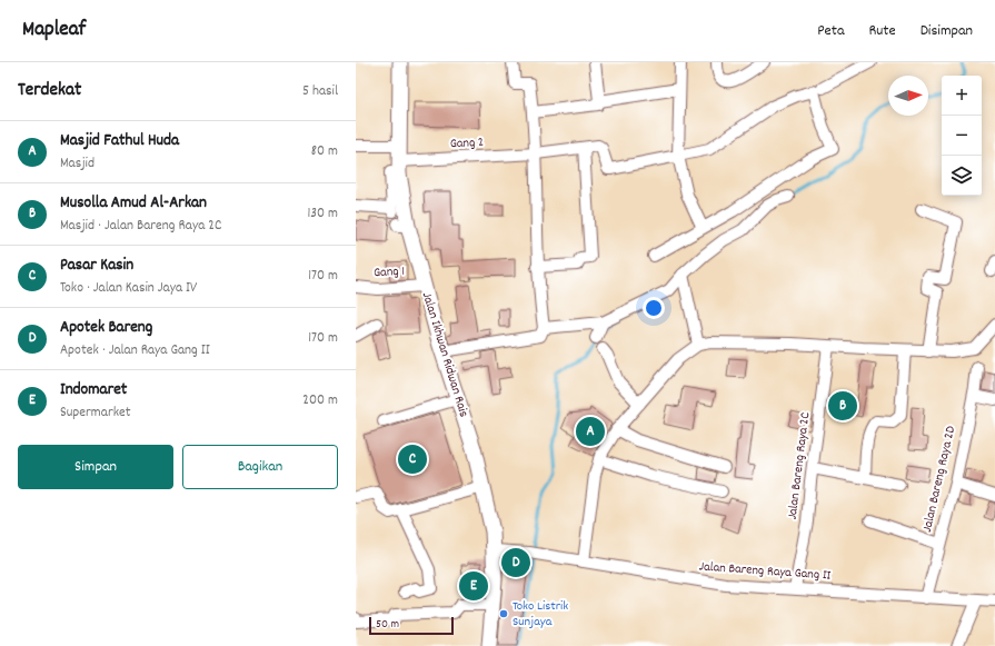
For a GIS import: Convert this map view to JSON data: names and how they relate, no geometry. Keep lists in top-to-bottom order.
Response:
{
  "streets": {
    "main road": ["Jalan Ikhwan Ridwan Rais"],
    "street": [
      "Gang 2",
      "Gang 1",
      "Jalan Bareng Raya 2C",
      "Jalan Bareng Raya 2D",
      "Jalan Bareng Raya Gang II"
    ]
  },
  "crossings": [
    ["Gang 2", "Jalan Ikhwan Ridwan Rais"],
    ["Gang 1", "Jalan Ikhwan Ridwan Rais"],
    ["Jalan Ikhwan Ridwan Rais", "Jalan Bareng Raya Gang II"],
    ["Jalan Bareng Raya 2C", "Jalan Bareng Raya Gang II"],
    ["Jalan Bareng Raya 2D", "Jalan Bareng Raya Gang II"]
  ],
  "places": ["Toko Listrik Sunjaya"],
  "scale_bar": "50 m",
  "north": "right",
  "page": {
    "header": "Mapleaf",
    "nav": ["Peta", "Rute", "Disimpan"],
    "heading": ["Terdekat", "5 hasil"],
    "map_buttons": ["+", "−"],
    "list": [
      {
        "mark": "A",
        "name": "Masjid Fathul Huda",
        "note": "Masjid",
        "value": "80 m"
      },
      {
        "mark": "B",
        "name": "Musolla Amud Al-Arkan",
        "note": "Masjid · Jalan Bareng Raya 2C",
        "value": "130 m"
      },
      {
        "mark": "C",
        "name": "Pasar Kasin",
        "note": "Toko · Jalan Kasin Jaya IV",
        "value": "170 m"
      },
      {
        "mark": "D",
        "name": "Apotek Bareng",
        "note": "Apotek · Jalan Raya Gang II",
        "value": "170 m"
      },
      {
        "mark": "E",
        "name": "Indomaret",
        "note": "Supermarket",
        "value": "200 m"
      }
    ],
    "pins": [
      "B",
      "A",
      "C",
      "D",
      "E"
    ],
    "buttons": ["Simpan", "Bagikan"],
    "scale": "50 m"
  }
}
